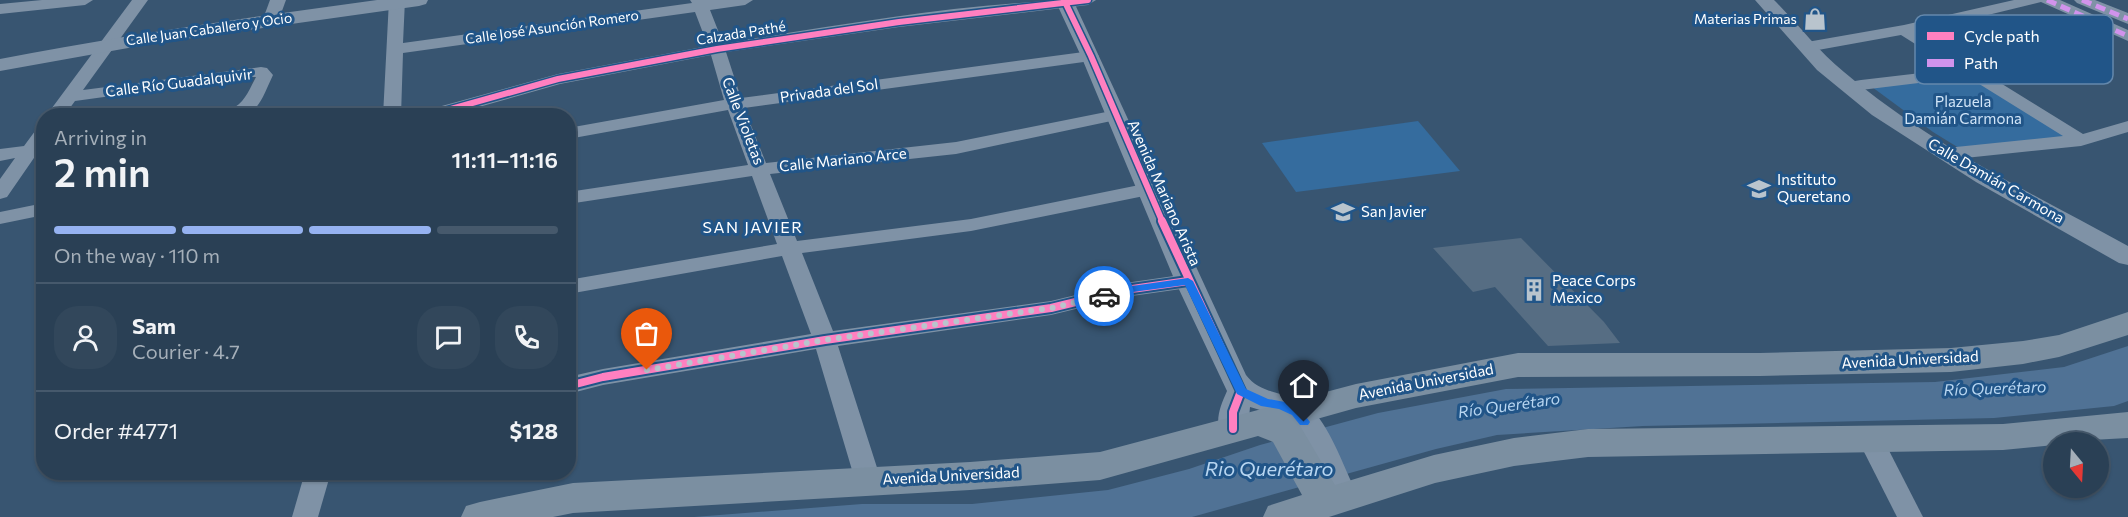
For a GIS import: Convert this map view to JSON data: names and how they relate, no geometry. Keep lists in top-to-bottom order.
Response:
{
  "streets": {
    "main road": ["Avenida Universidad"],
    "street": [
      "Calle José Asunción Romero",
      "Calle Juan Caballero y Ocio",
      "Calzada Pathé",
      "Calle Río Guadalquivir",
      "Privada del Sol",
      "Calle Violetas",
      "Calle Mariano Arce",
      "Calle Damián Carmona",
      "Avenida Mariano Arista"
    ]
  },
  "crossings": [
    ["Calle José Asunción Romero", "Calle Violetas"],
    ["Calzada Pathé", "Calle Violetas"],
    ["Calzada Pathé", "Avenida Mariano Arista"],
    ["Privada del Sol", "Calle Violetas"],
    ["Privada del Sol", "Avenida Mariano Arista"],
    ["Calle Violetas", "Calle Mariano Arce"],
    ["Calle Violetas", "Avenida Universidad"],
    ["Calle Mariano Arce", "Avenida Mariano Arista"]
  ],
  "districts": ["SAN JAVIER"],
  "water": ["Río Querétaro", "Rio Querétaro"],
  "parks": ["Plazuela Damián Carmona"],
  "places": {
    "shop": ["Materias Primas"],
    "school or university": ["Instituto Queretano", "San Javier"],
    "building": ["Peace Corps Mexico"]
  },
  "legend": ["Cycle path", "Path"],
  "north": "bottom",
  "page": {
    "heading": ["2 min", "Arriving in", "11:11–11:16"],
    "panel": [
      "Sam",
      "Courier · 4.7",
      "Order #4771",
      "$128"
    ],
    "bar": "On the way · 110 m"
  }
}
